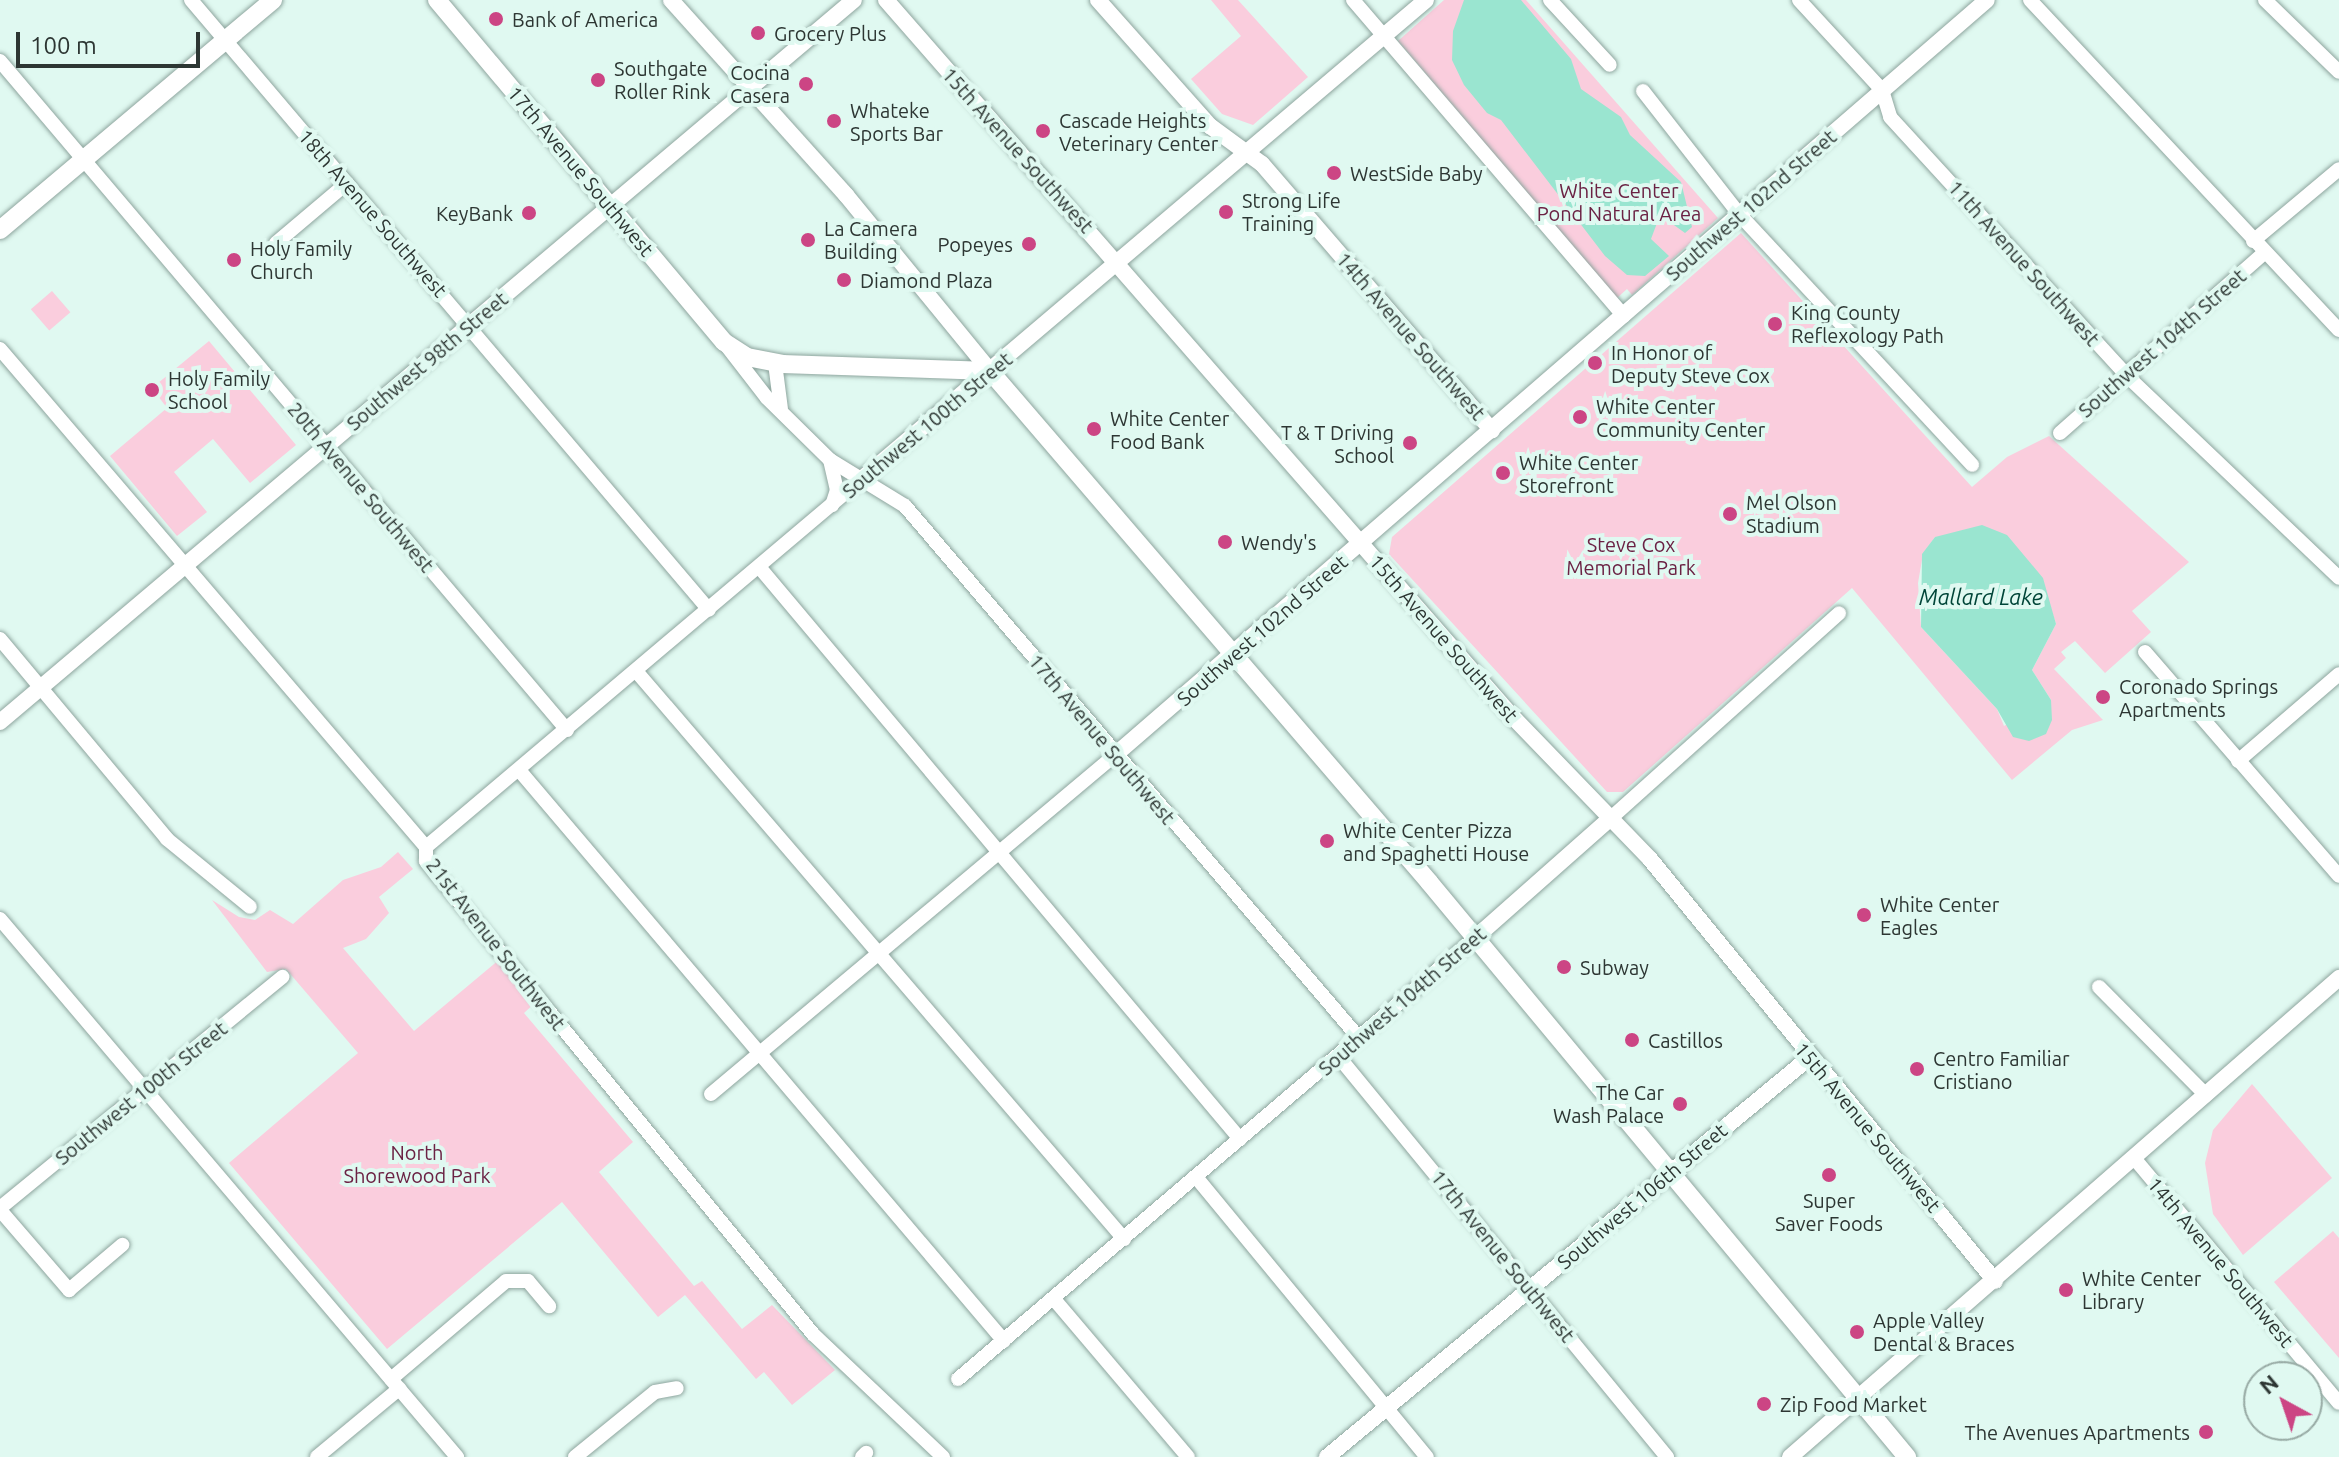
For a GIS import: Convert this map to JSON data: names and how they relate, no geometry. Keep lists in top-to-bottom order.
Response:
{
  "streets": {
    "main road": ["17th Avenue Southwest"],
    "street": [
      "15th Avenue Southwest",
      "Southwest 102nd Street",
      "18th Avenue Southwest",
      "11th Avenue Southwest",
      "14th Avenue Southwest",
      "Southwest 104th Street",
      "Southwest 98th Street",
      "Southwest 100th Street",
      "20th Avenue Southwest",
      "21st Avenue Southwest",
      "Southwest 106th Street"
    ]
  },
  "crossings": [
    ["15th Avenue Southwest", "Southwest 102nd Street"],
    ["15th Avenue Southwest", "Southwest 104th Street"],
    ["15th Avenue Southwest", "Southwest 100th Street"],
    ["15th Avenue Southwest", "Southwest 106th Street"],
    ["17th Avenue Southwest", "Southwest 102nd Street"],
    ["17th Avenue Southwest", "Southwest 104th Street"],
    ["17th Avenue Southwest", "Southwest 98th Street"],
    ["17th Avenue Southwest", "Southwest 100th Street"],
    ["17th Avenue Southwest", "Southwest 106th Street"],
    ["Southwest 102nd Street", "11th Avenue Southwest"],
    ["Southwest 102nd Street", "14th Avenue Southwest"],
    ["18th Avenue Southwest", "Southwest 98th Street"],
    ["18th Avenue Southwest", "Southwest 100th Street"],
    ["11th Avenue Southwest", "Southwest 104th Street"],
    ["14th Avenue Southwest", "Southwest 100th Street"],
    ["Southwest 98th Street", "20th Avenue Southwest"],
    ["Southwest 98th Street", "21st Avenue Southwest"],
    ["Southwest 100th Street", "20th Avenue Southwest"],
    ["Southwest 100th Street", "21st Avenue Southwest"]
  ],
  "water": ["Mallard Lake"],
  "parks": ["White Center Pond Natural Area", "Steve Cox Memorial Park", "North Shorewood Park"],
  "places": [
    "Bank of America",
    "Grocery Plus",
    "Southgate Roller Rink",
    "Cocina Casera",
    "Whateke Sports Bar",
    "Cascade Heights Veterinary Center",
    "WestSide Baby",
    "Strong Life Training",
    "KeyBank",
    "La Camera Building",
    "Popeyes",
    "Holy Family Church",
    "Diamond Plaza",
    "King County Reflexology Path",
    "In Honor of Deputy Steve Cox",
    "Holy Family School",
    "White Center Community Center",
    "White Center Food Bank",
    "T & T Driving School",
    "White Center Storefront",
    "Mel Olson Stadium",
    "Wendy's",
    "Coronado Springs Apartments",
    "White Center Pizza and Spaghetti House",
    "White Center Eagles",
    "Subway",
    "Castillos",
    "Centro Familiar Cristiano",
    "The Car Wash Palace",
    "Super Saver Foods",
    "White Center Library",
    "Apple Valley Dental & Braces",
    "Zip Food Market",
    "The Avenues Apartments"
  ],
  "scale_bar": "100 m",
  "north": "top left"
}
